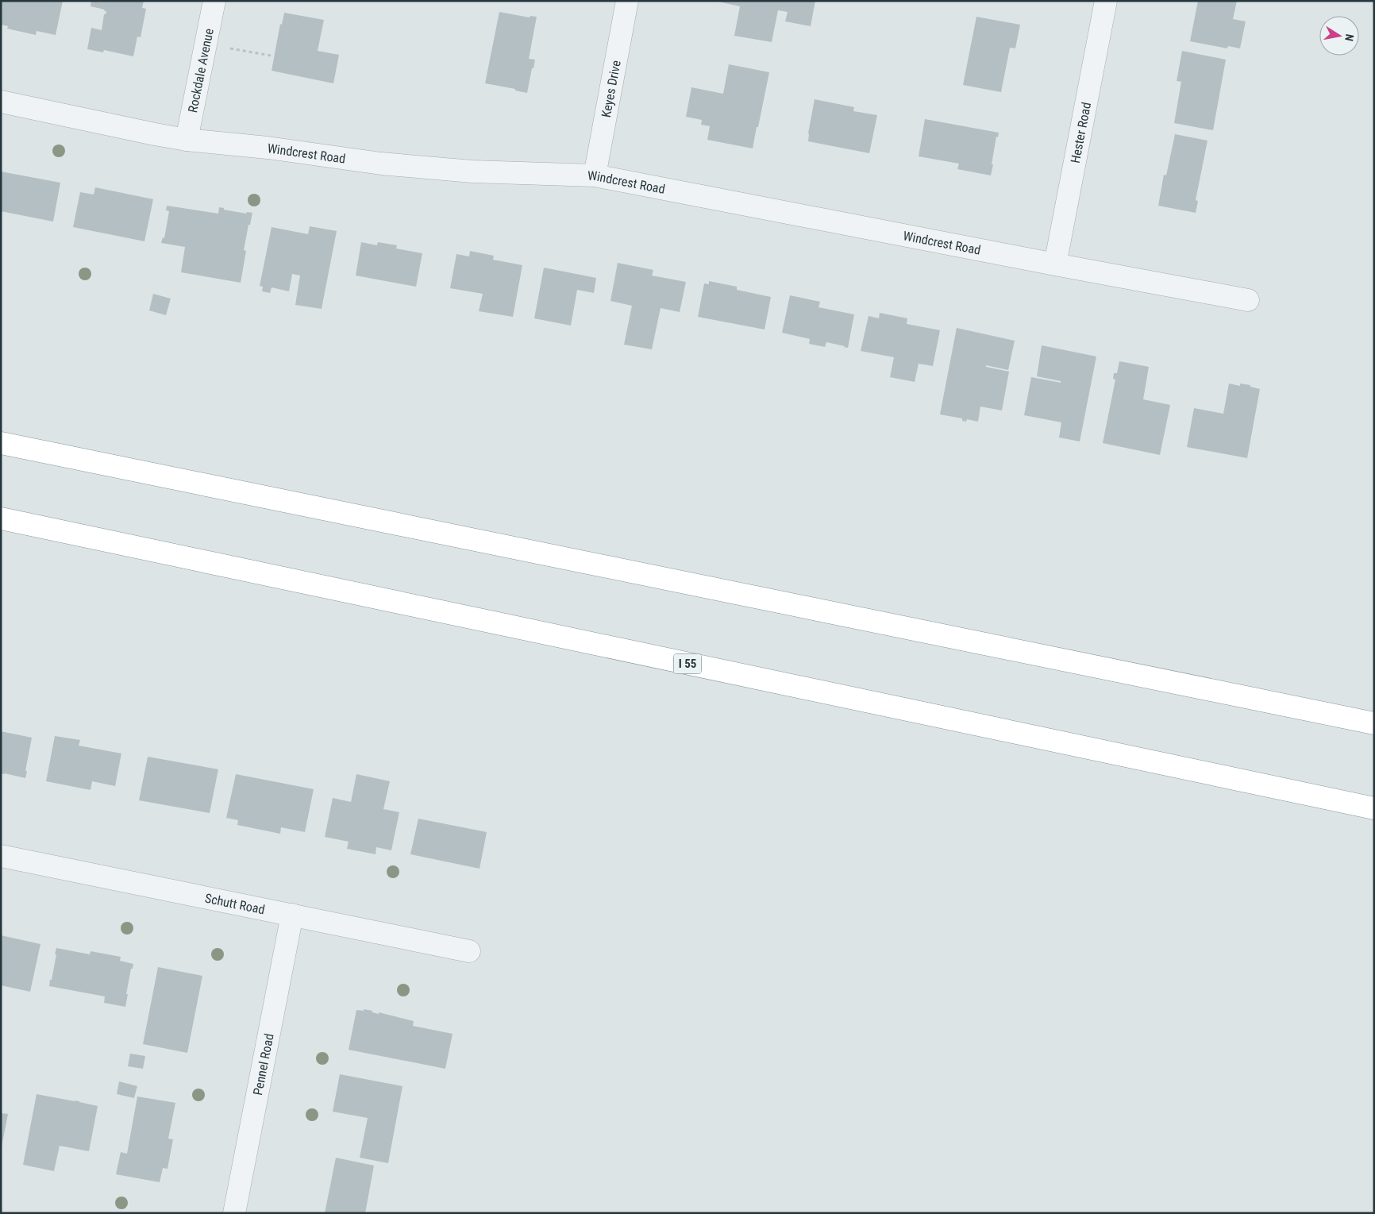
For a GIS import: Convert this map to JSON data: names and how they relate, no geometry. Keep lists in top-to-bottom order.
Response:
{
  "streets": {
    "highway": ["I 55"],
    "street": [
      "Rockdale Avenue",
      "Keyes Drive",
      "Hester Road",
      "Windcrest Road",
      "Schutt Road",
      "Pennel Road"
    ]
  },
  "crossings": [
    ["Rockdale Avenue", "Windcrest Road"],
    ["Keyes Drive", "Windcrest Road"],
    ["Hester Road", "Windcrest Road"],
    ["Schutt Road", "Pennel Road"]
  ],
  "north": "right"
}
